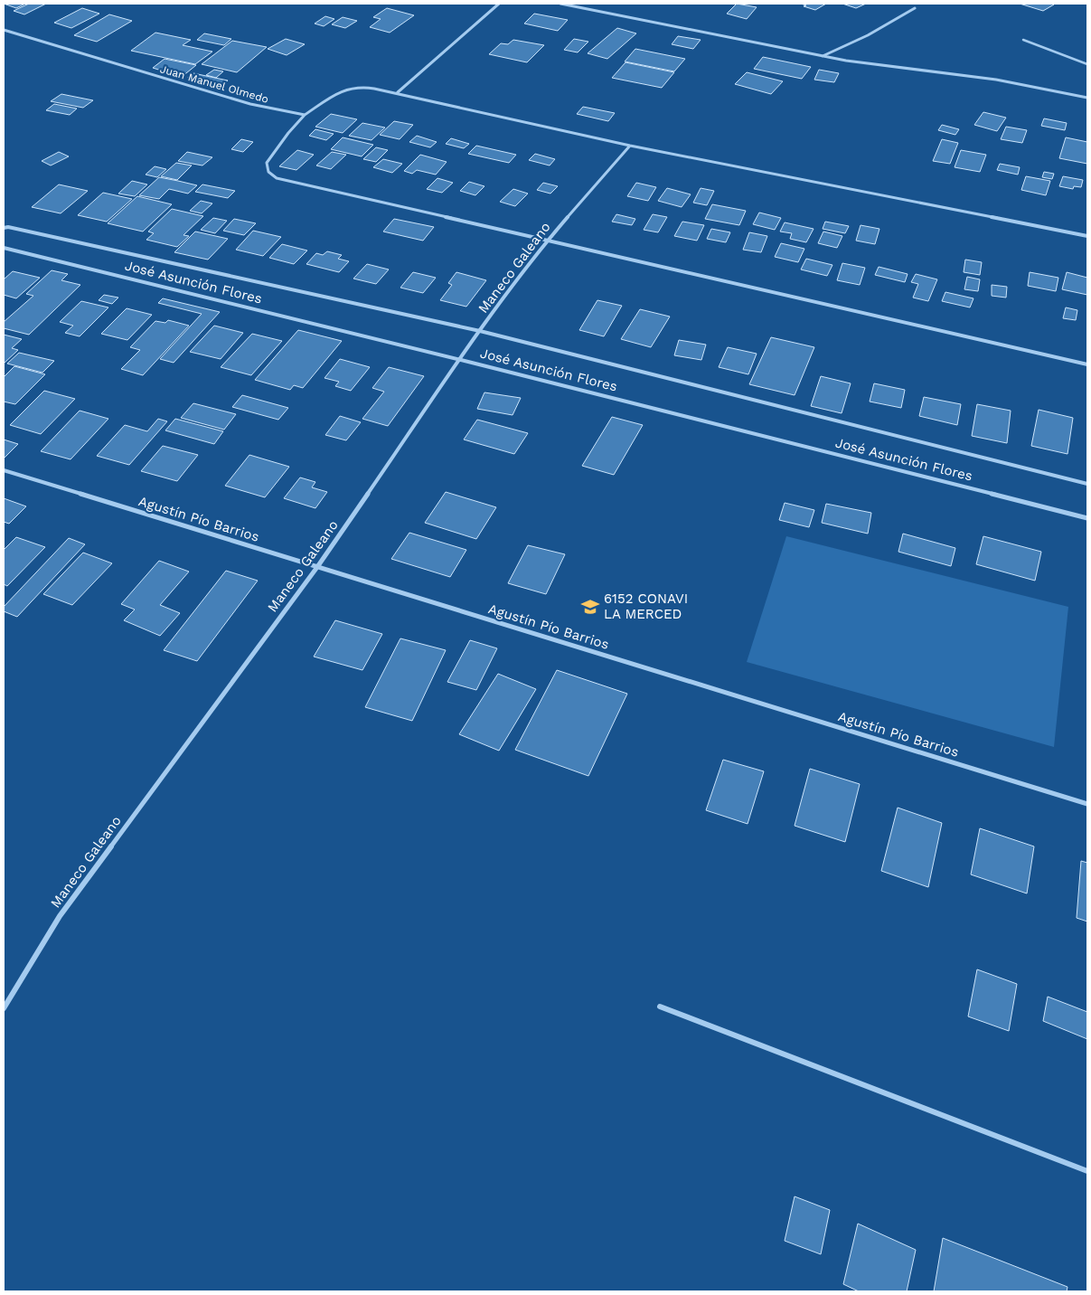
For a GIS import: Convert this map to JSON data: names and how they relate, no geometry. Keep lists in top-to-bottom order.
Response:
{
  "streets": {
    "street": [
      "Juan Manuel Olmedo",
      "Maneco Galeano",
      "José Asunción Flores",
      "Agustín Pío Barrios"
    ]
  },
  "crossings": [
    ["Maneco Galeano", "José Asunción Flores"],
    ["Maneco Galeano", "Agustín Pío Barrios"]
  ],
  "places": {
    "school or university": ["6152 CONAVI LA MERCED"]
  }
}
